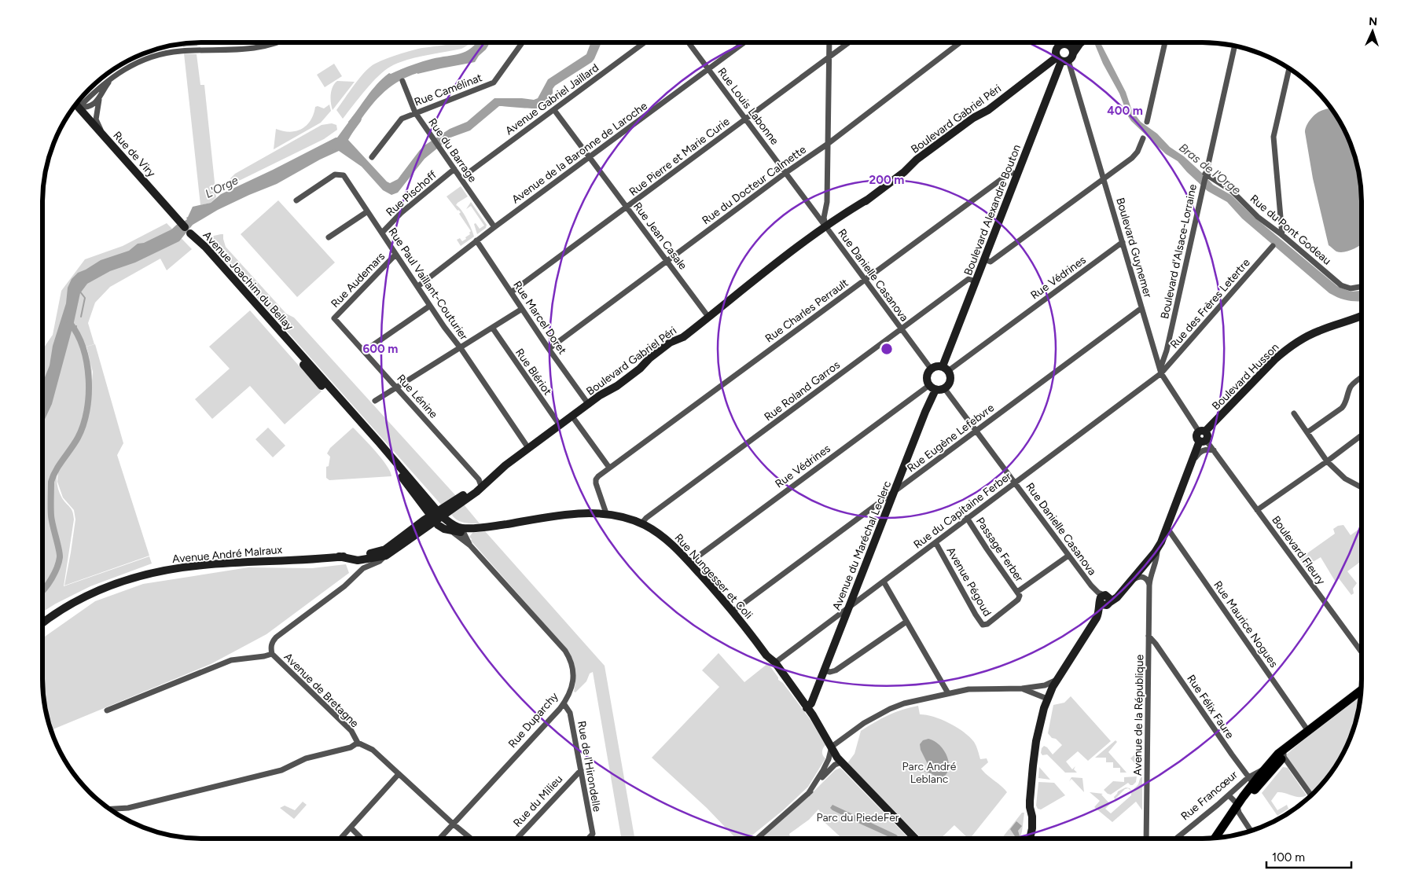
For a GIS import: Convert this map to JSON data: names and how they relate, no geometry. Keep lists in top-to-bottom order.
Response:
{
  "streets": {
    "main road": ["Rue Francœur"],
    "street": [
      "Rue Camélinat",
      "Avenue Gabriel Jaillard",
      "Rue Louis Labonne",
      "Boulevard Gabriel Péri",
      "Rue du Barrage",
      "Avenue de la Baronne de Laroche",
      "Rue de Viry",
      "Rue Pierre et Marie Curie",
      "Rue du Docteur Calmette",
      "Rue Pischoff",
      "Boulevard Alexandre Bouton",
      "Rue du Pont Godeau",
      "Rue Jean Casale",
      "Boulevard Guynemer",
      "Boulevard d'Alsace-Lorraine",
      "Rue Danielle Casanova",
      "Rue Védrines",
      "Rue Audemars",
      "Avenue Joachim du Bellay",
      "Rue Paul Vaillant-Couturier",
      "Rue des Frères Letertre",
      "Rue Charles Perrault",
      "Rue Marcel Doret",
      "Rue Blériot",
      "Boulevard Husson",
      "Rue Roland Garros",
      "Rue Lénine",
      "Rue Eugène Lefebvre",
      "Rue du Capitaine Ferber",
      "Avenue du Maréchal Leclerc",
      "Passage Ferber",
      "Boulevard Fleury",
      "Avenue André Malraux",
      "Rue Nungesser et Coli",
      "Avenue Pégoud",
      "Rue Maurice Nogues",
      "Avenue de Bretagne",
      "Rue Félix Faure",
      "Avenue de la République",
      "Rue Duparchy",
      "Rue de l'Hirondelle",
      "Rue du Milieu"
    ]
  },
  "crossings": [
    ["Rue Camélinat", "Rue du Barrage"],
    ["Avenue Gabriel Jaillard", "Rue du Barrage"],
    ["Avenue Gabriel Jaillard", "Rue Jean Casale"],
    ["Rue Louis Labonne", "Boulevard Gabriel Péri"],
    ["Rue Louis Labonne", "Avenue de la Baronne de Laroche"],
    ["Rue Louis Labonne", "Rue Pierre et Marie Curie"],
    ["Rue Louis Labonne", "Rue du Docteur Calmette"],
    ["Rue Louis Labonne", "Rue Danielle Casanova"],
    ["Boulevard Gabriel Péri", "Boulevard Alexandre Bouton"],
    ["Boulevard Gabriel Péri", "Rue Jean Casale"],
    ["Boulevard Gabriel Péri", "Boulevard Guynemer"],
    ["Boulevard Gabriel Péri", "Rue Danielle Casanova"],
    ["Boulevard Gabriel Péri", "Avenue Joachim du Bellay"],
    ["Boulevard Gabriel Péri", "Rue Paul Vaillant-Couturier"],
    ["Boulevard Gabriel Péri", "Rue Marcel Doret"],
    ["Boulevard Gabriel Péri", "Rue Blériot"],
    ["Boulevard Gabriel Péri", "Rue Lénine"],
    ["Boulevard Gabriel Péri", "Rue Duparchy"],
    ["Rue du Barrage", "Avenue de la Baronne de Laroche"],
    ["Rue du Barrage", "Rue Pischoff"],
    ["Avenue de la Baronne de Laroche", "Rue Jean Casale"],
    ["Avenue de la Baronne de Laroche", "Rue Paul Vaillant-Couturier"],
    ["Avenue de la Baronne de Laroche", "Rue Marcel Doret"],
    ["Rue de Viry", "Avenue Joachim du Bellay"],
    ["Rue Pierre et Marie Curie", "Rue Jean Casale"],
    ["Rue Pierre et Marie Curie", "Rue Marcel Doret"],
    ["Rue du Docteur Calmette", "Rue Jean Casale"],
    ["Rue du Docteur Calmette", "Rue Marcel Doret"],
    ["Rue Pischoff", "Rue Paul Vaillant-Couturier"],
    ["Boulevard Alexandre Bouton", "Boulevard Guynemer"],
    ["Boulevard Alexandre Bouton", "Rue Danielle Casanova"],
    ["Boulevard Alexandre Bouton", "Rue Védrines"],
    ["Boulevard Alexandre Bouton", "Rue Charles Perrault"],
    ["Boulevard Alexandre Bouton", "Rue Roland Garros"],
    ["Boulevard Alexandre Bouton", "Avenue du Maréchal Leclerc"],
    ["Rue du Pont Godeau", "Boulevard d'Alsace-Lorraine"],
    ["Boulevard Guynemer", "Boulevard d'Alsace-Lorraine"],
    ["Boulevard Guynemer", "Rue Védrines"],
    ["Boulevard Guynemer", "Rue des Frères Letertre"],
    ["Boulevard Guynemer", "Boulevard Husson"],
    ["Boulevard Guynemer", "Rue Eugène Lefebvre"],
    ["Boulevard Guynemer", "Rue du Capitaine Ferber"],
    ["Boulevard Guynemer", "Boulevard Fleury"],
    ["Boulevard d'Alsace-Lorraine", "Rue des Frères Letertre"],
    ["Boulevard d'Alsace-Lorraine", "Rue du Capitaine Ferber"],
    ["Rue Danielle Casanova", "Rue Védrines"],
    ["Rue Danielle Casanova", "Rue Charles Perrault"],
    ["Rue Danielle Casanova", "Boulevard Husson"],
    ["Rue Danielle Casanova", "Rue Roland Garros"],
    ["Rue Danielle Casanova", "Rue Eugène Lefebvre"],
    ["Rue Danielle Casanova", "Rue du Capitaine Ferber"],
    ["Rue Danielle Casanova", "Avenue du Maréchal Leclerc"],
    ["Rue Védrines", "Avenue du Maréchal Leclerc"],
    ["Rue Védrines", "Rue Nungesser et Coli"],
    ["Rue Audemars", "Rue Paul Vaillant-Couturier"],
    ["Rue Audemars", "Rue Lénine"],
    ["Avenue Joachim du Bellay", "Rue Duparchy"],
    ["Rue des Frères Letertre", "Rue du Capitaine Ferber"],
    ["Rue Charles Perrault", "Rue Nungesser et Coli"],
    ["Boulevard Husson", "Boulevard Fleury"],
    ["Boulevard Husson", "Rue Maurice Nogues"],
    ["Boulevard Husson", "Avenue de la République"],
    ["Rue Roland Garros", "Rue Nungesser et Coli"],
    ["Rue Eugène Lefebvre", "Avenue du Maréchal Leclerc"],
    ["Rue Eugène Lefebvre", "Rue Nungesser et Coli"],
    ["Rue du Capitaine Ferber", "Avenue du Maréchal Leclerc"],
    ["Rue du Capitaine Ferber", "Passage Ferber"],
    ["Rue du Capitaine Ferber", "Rue Nungesser et Coli"],
    ["Rue du Capitaine Ferber", "Avenue Pégoud"],
    ["Avenue du Maréchal Leclerc", "Rue Nungesser et Coli"],
    ["Passage Ferber", "Avenue Pégoud"],
    ["Rue Nungesser et Coli", "Rue Duparchy"],
    ["Rue Maurice Nogues", "Rue Francœur"],
    ["Avenue de Bretagne", "Rue Duparchy"],
    ["Rue Félix Faure", "Avenue de la République"],
    ["Rue Félix Faure", "Rue Francœur"],
    ["Rue Duparchy", "Rue de l'Hirondelle"],
    ["Rue de l'Hirondelle", "Rue du Milieu"]
  ],
  "water": ["Bras de l'Orge", "L'Orge"],
  "parks": ["Parc André Leblanc", "Parc du PiedeFer"],
  "scale_bar": "100 m",
  "north": "top",
  "rings": ["400 m", "200 m", "600 m"]
}
